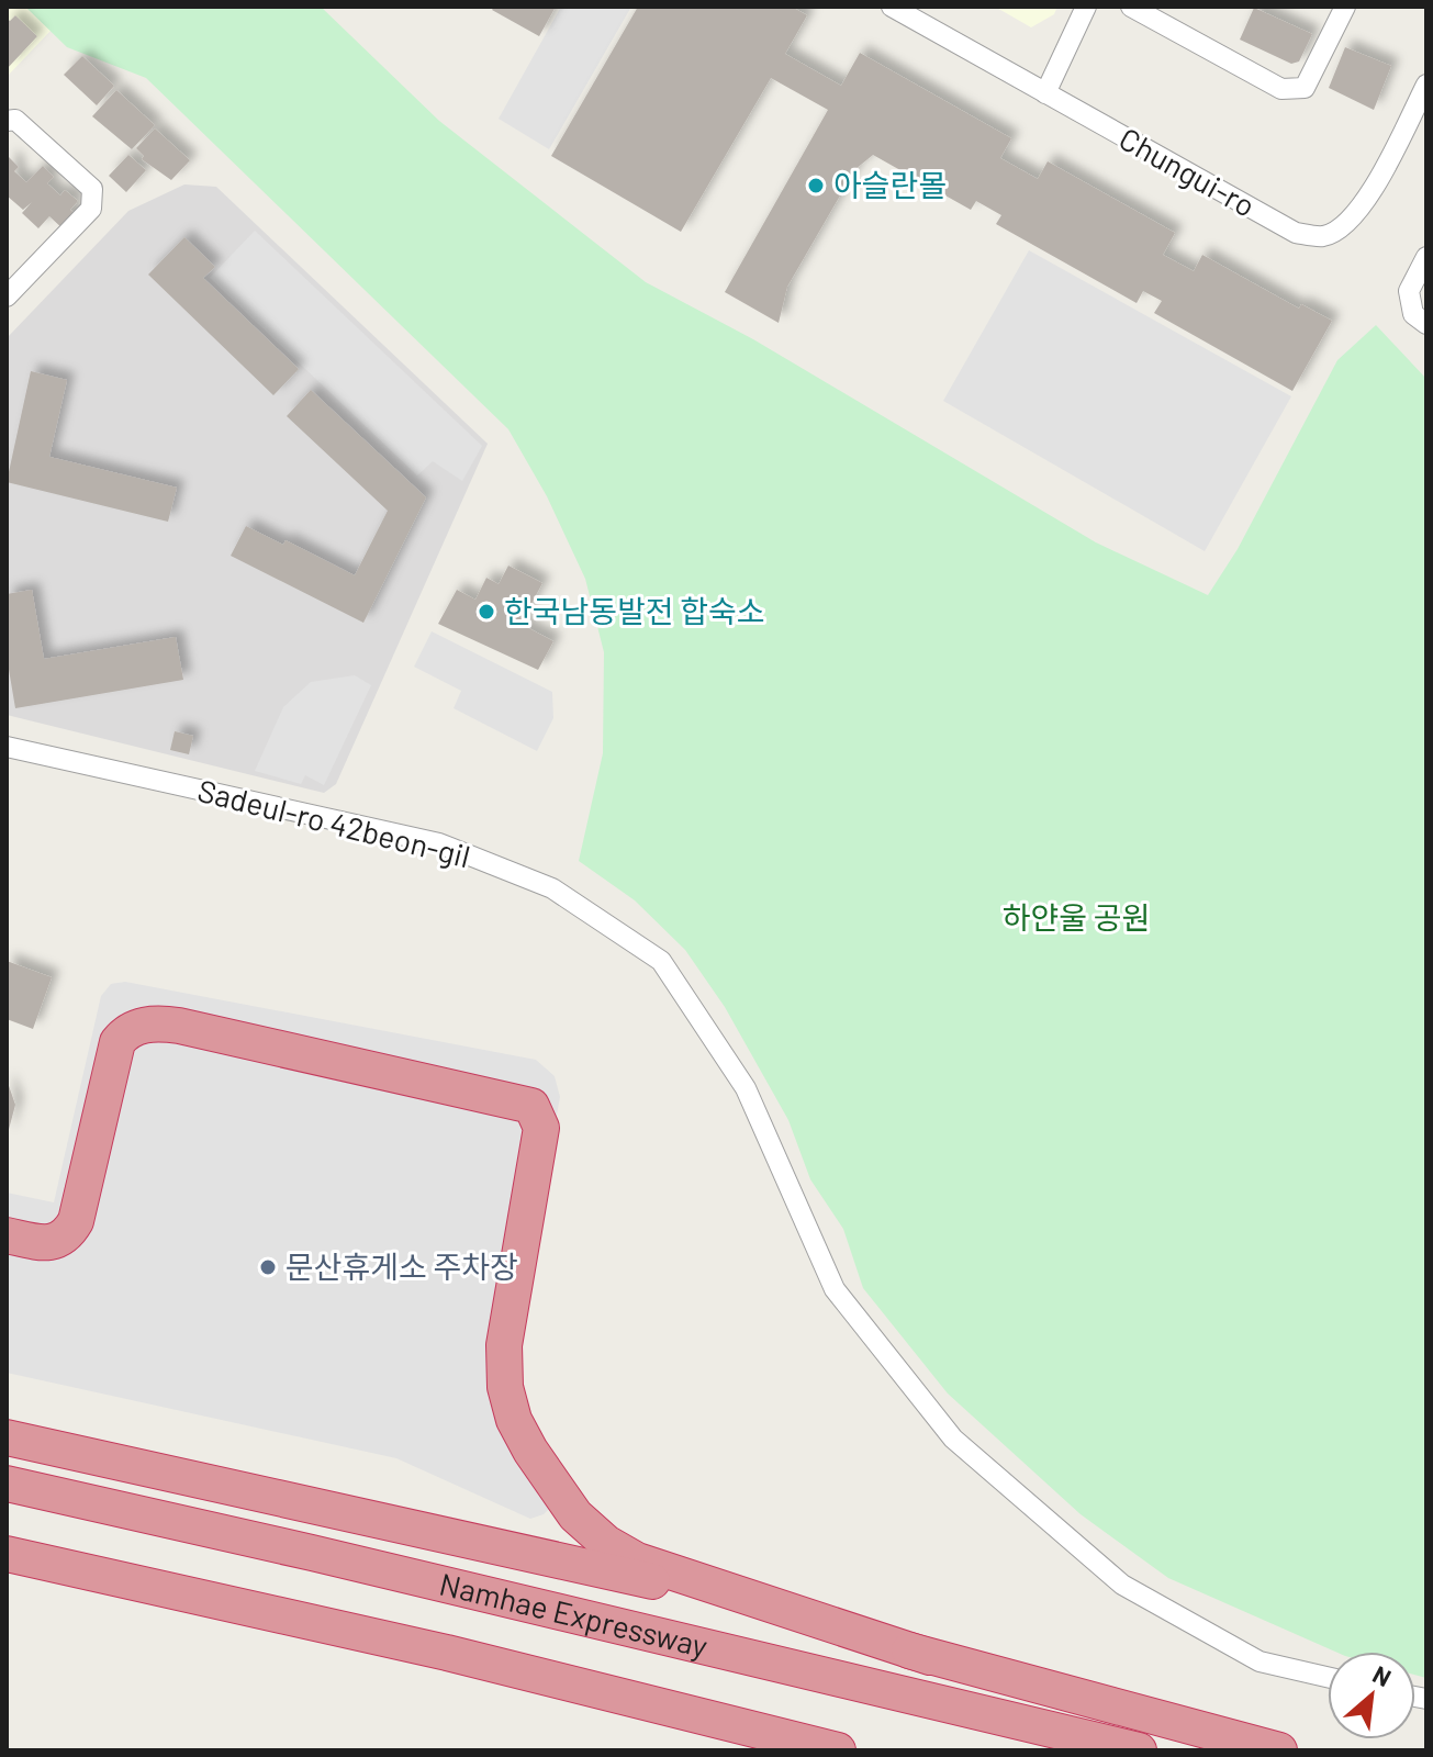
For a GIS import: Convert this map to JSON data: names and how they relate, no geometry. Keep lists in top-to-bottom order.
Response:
{
  "streets": {
    "highway": ["Namhae Expressway"],
    "street": ["Chungui-ro", "Sadeul-ro 42beon-gil"]
  },
  "parks": ["하얀울 공원"],
  "places": ["아슬란몰", "한국남동발전 합숙소", "문산휴게소 주차장"],
  "north": "top right"
}
